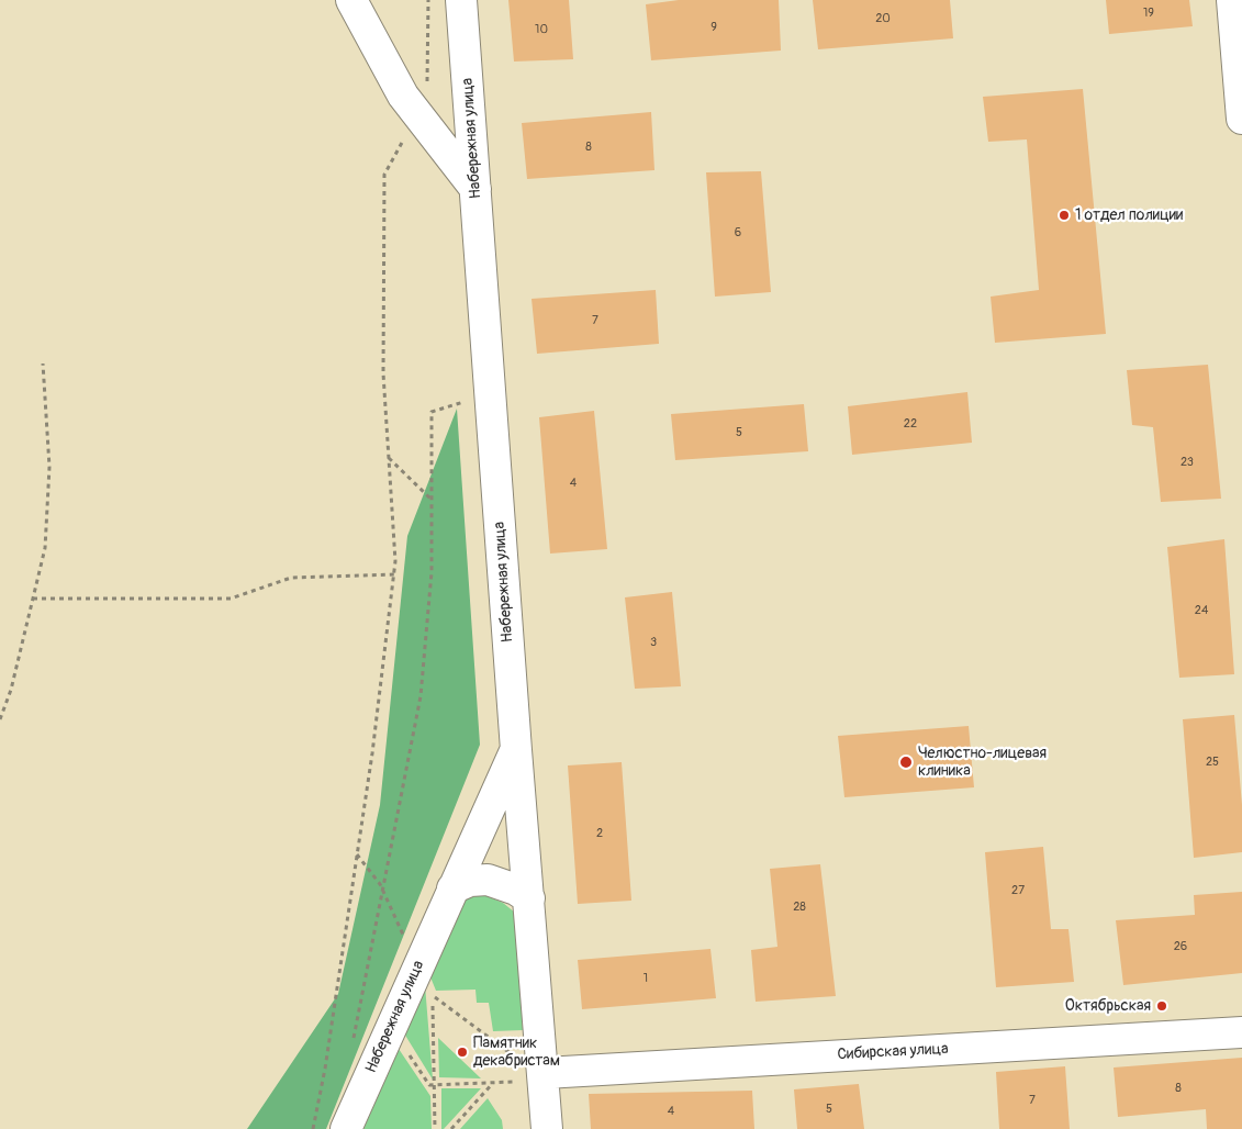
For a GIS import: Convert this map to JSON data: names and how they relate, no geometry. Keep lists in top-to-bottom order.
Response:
{
  "streets": {
    "street": ["Набережная улица", "Сибирская улица"]
  },
  "places": [
    "1 отдел полиции",
    "Челюстно-лицевая клиника",
    "Октябрьская",
    "Памятник декабристам"
  ],
  "house_numbers": [
    "19",
    "20",
    "9",
    "10",
    "8",
    "6",
    "7",
    "22",
    "5",
    "23",
    "4",
    "24",
    "3",
    "25",
    "2",
    "27",
    "28",
    "26",
    "1",
    "8",
    "7",
    "5",
    "4"
  ]
}
